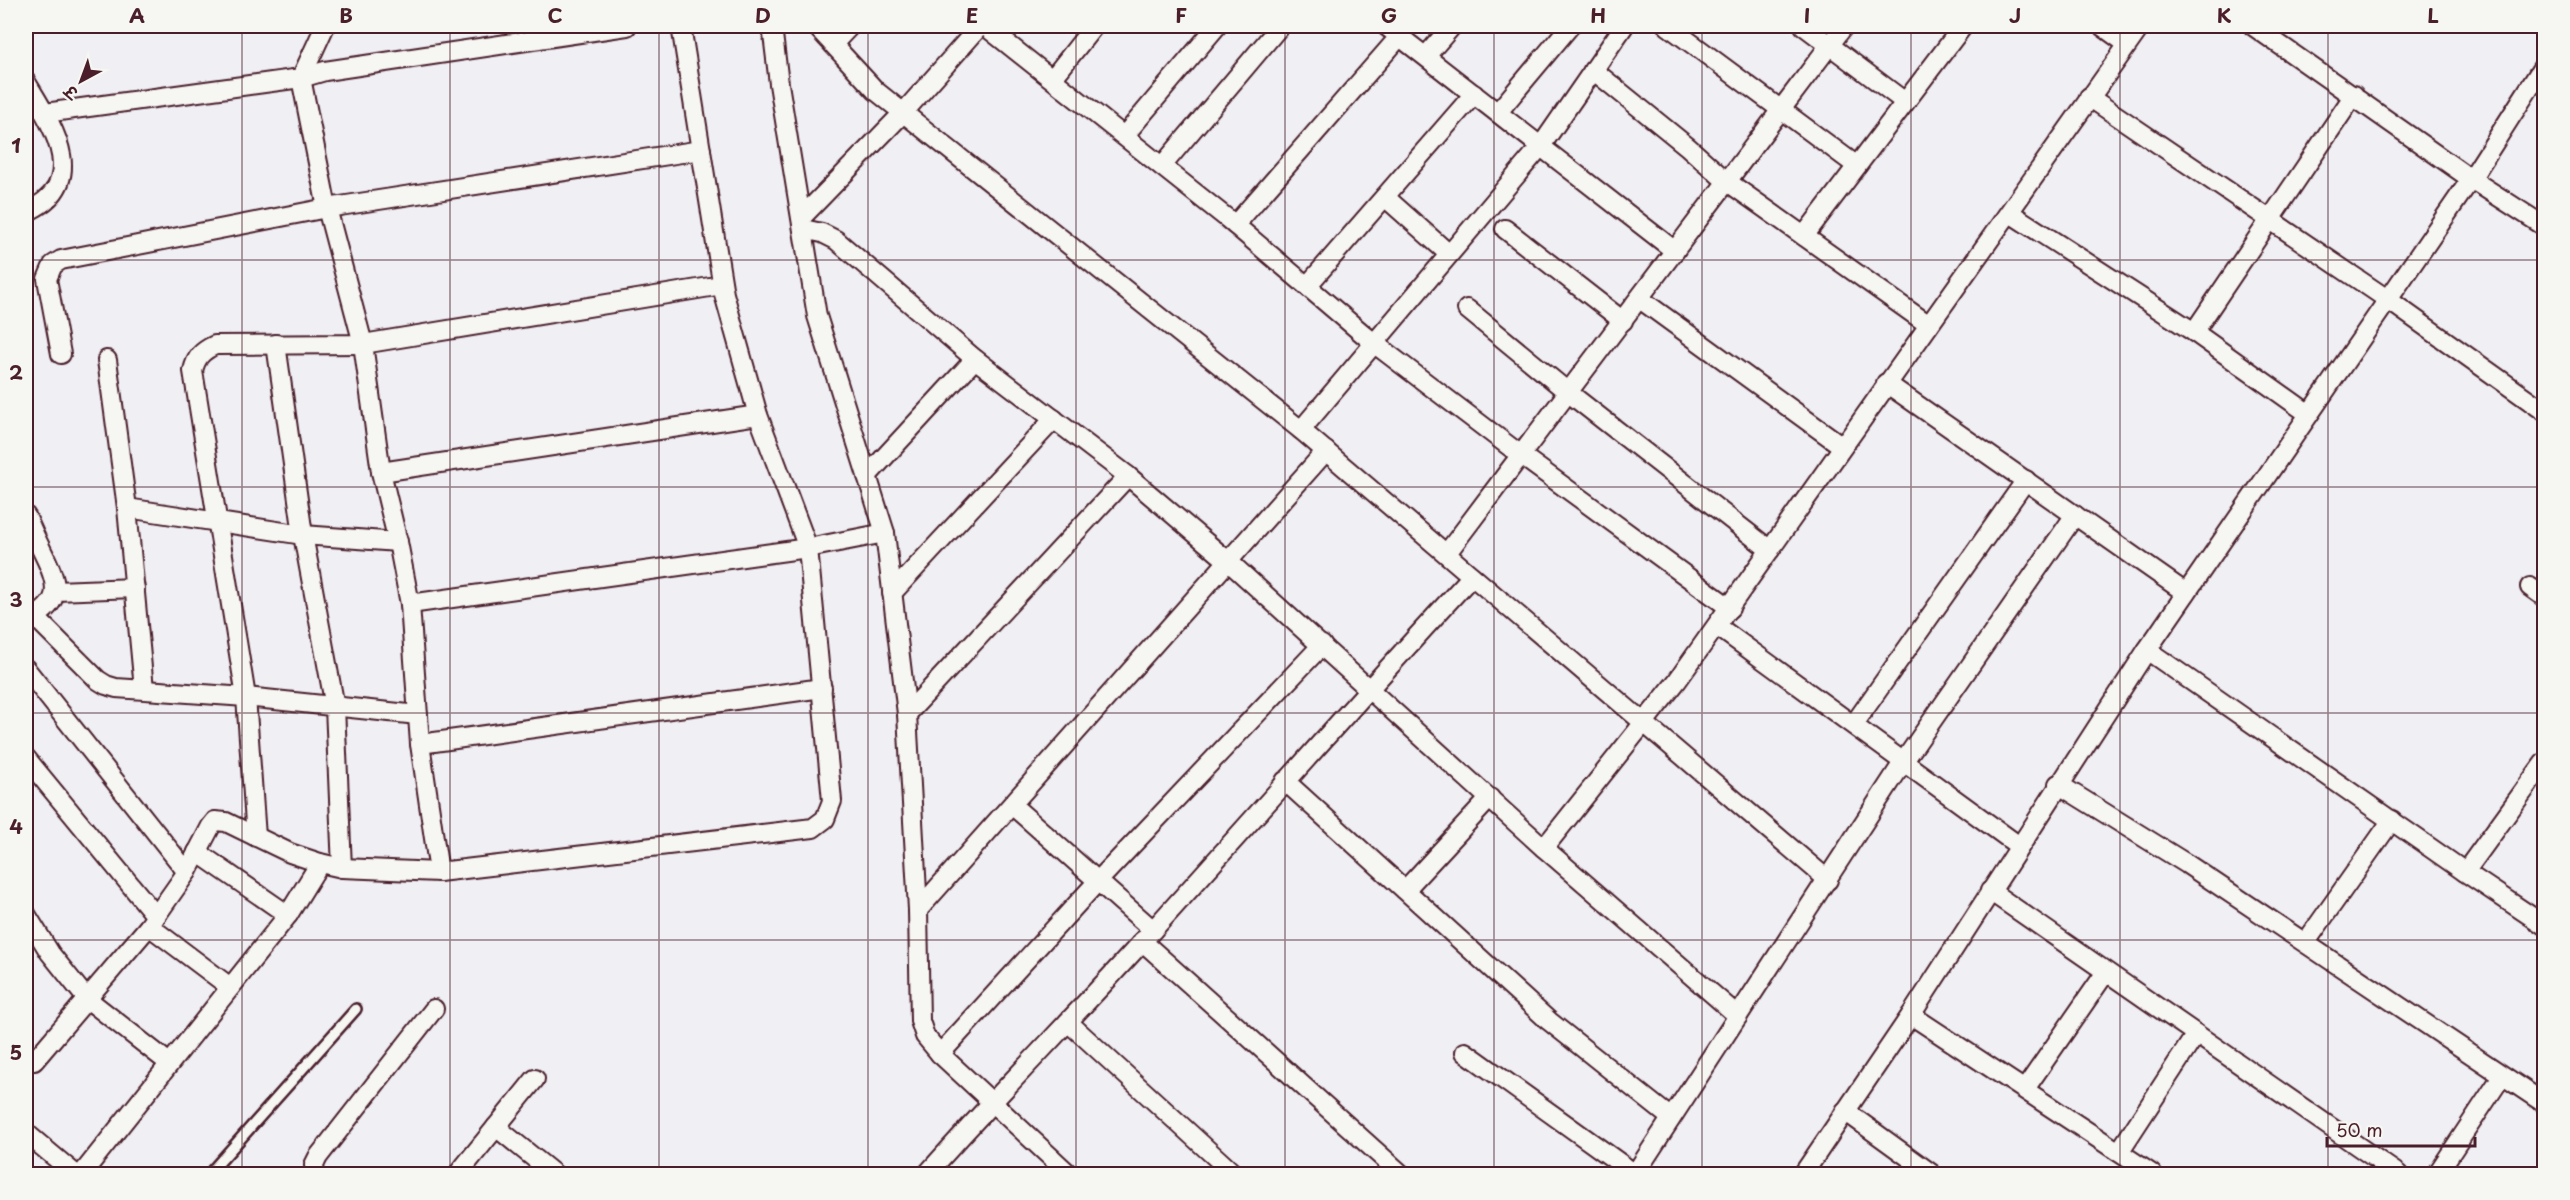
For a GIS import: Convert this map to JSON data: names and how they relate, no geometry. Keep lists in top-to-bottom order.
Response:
{
  "scale_bar": "50 m",
  "north": "bottom left",
  "grid": {
    "columns": [
      "A",
      "B",
      "C",
      "D",
      "E",
      "F",
      "G",
      "H",
      "I",
      "J",
      "K",
      "L"
    ],
    "rows": [
      "1",
      "2",
      "3",
      "4",
      "5"
    ]
  }
}
